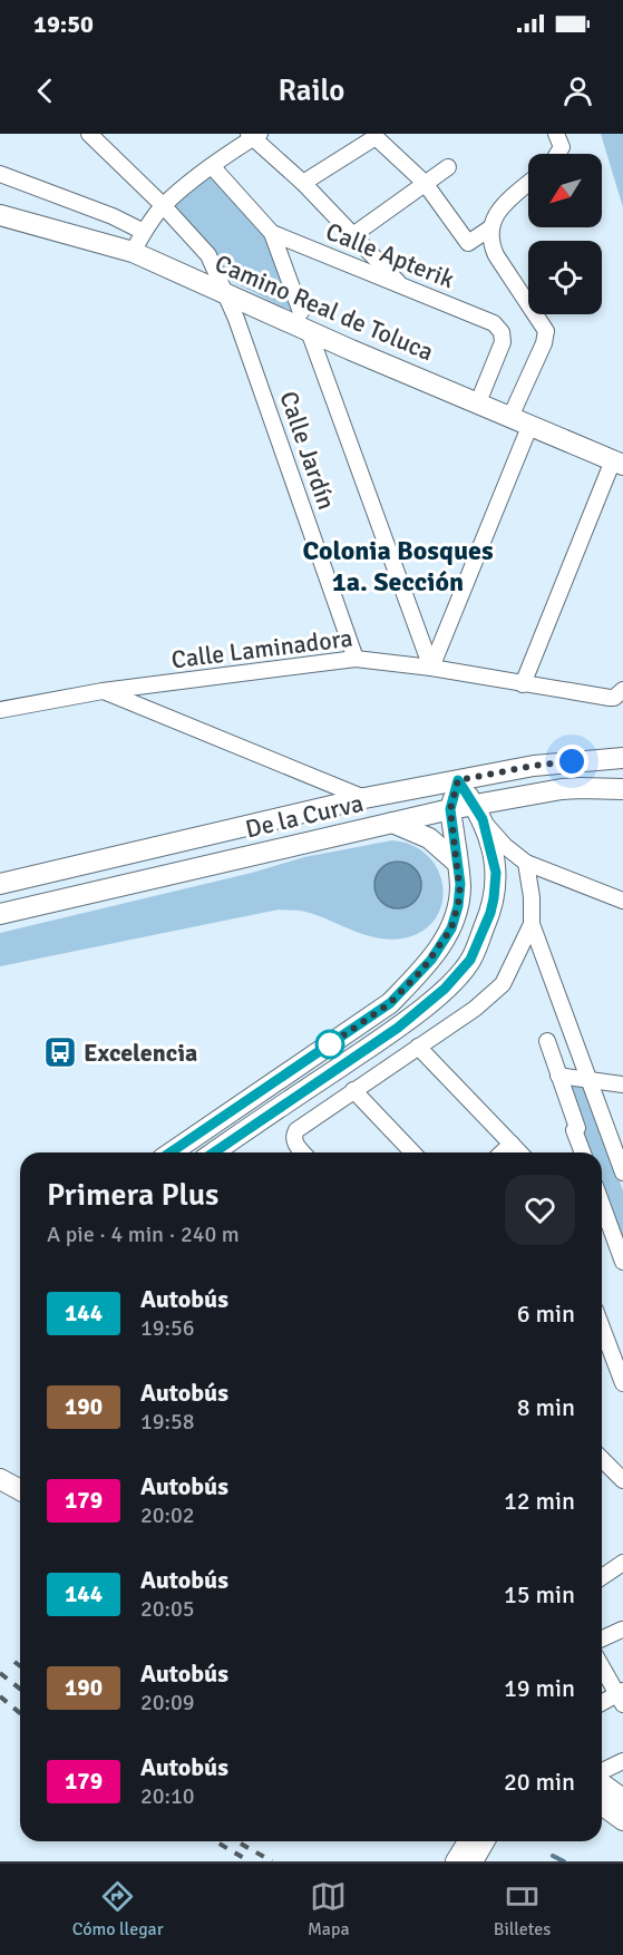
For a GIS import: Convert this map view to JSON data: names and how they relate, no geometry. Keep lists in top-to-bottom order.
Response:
{
  "streets": {
    "main road": ["Camino Real de Toluca", "De la Curva"],
    "street": ["Calle Apterik", "Calle Jardín", "Calle Laminadora"]
  },
  "crossings": [
    ["Calle Apterik", "Camino Real de Toluca"],
    ["Camino Real de Toluca", "Calle Jardín"],
    ["Calle Jardín", "Calle Laminadora"]
  ],
  "districts": ["Colonia Bosques 1a. Sección"],
  "places": {
    "bus stop": ["Excelencia"]
  },
  "lines": ["bus line 144"],
  "north": "bottom left",
  "page": {
    "status": "19:50",
    "header": "Railo",
    "heading": ["Primera Plus", "A pie · 4 min · 240 m"],
    "list": [
      {
        "mark": "144",
        "name": "Autobús",
        "note": "19:56",
        "value": "6 min"
      },
      {
        "mark": "190",
        "name": "Autobús",
        "note": "19:58",
        "value": "8 min"
      },
      {
        "mark": "179",
        "name": "Autobús",
        "note": "20:02",
        "value": "12 min"
      },
      {
        "mark": "144",
        "name": "Autobús",
        "note": "20:05",
        "value": "15 min"
      },
      {
        "mark": "190",
        "name": "Autobús",
        "note": "20:09",
        "value": "19 min"
      },
      {
        "mark": "179",
        "name": "Autobús",
        "note": "20:10",
        "value": "20 min"
      }
    ],
    "tabs": ["Cómo llegar", "Mapa", "Billetes"]
  }
}
